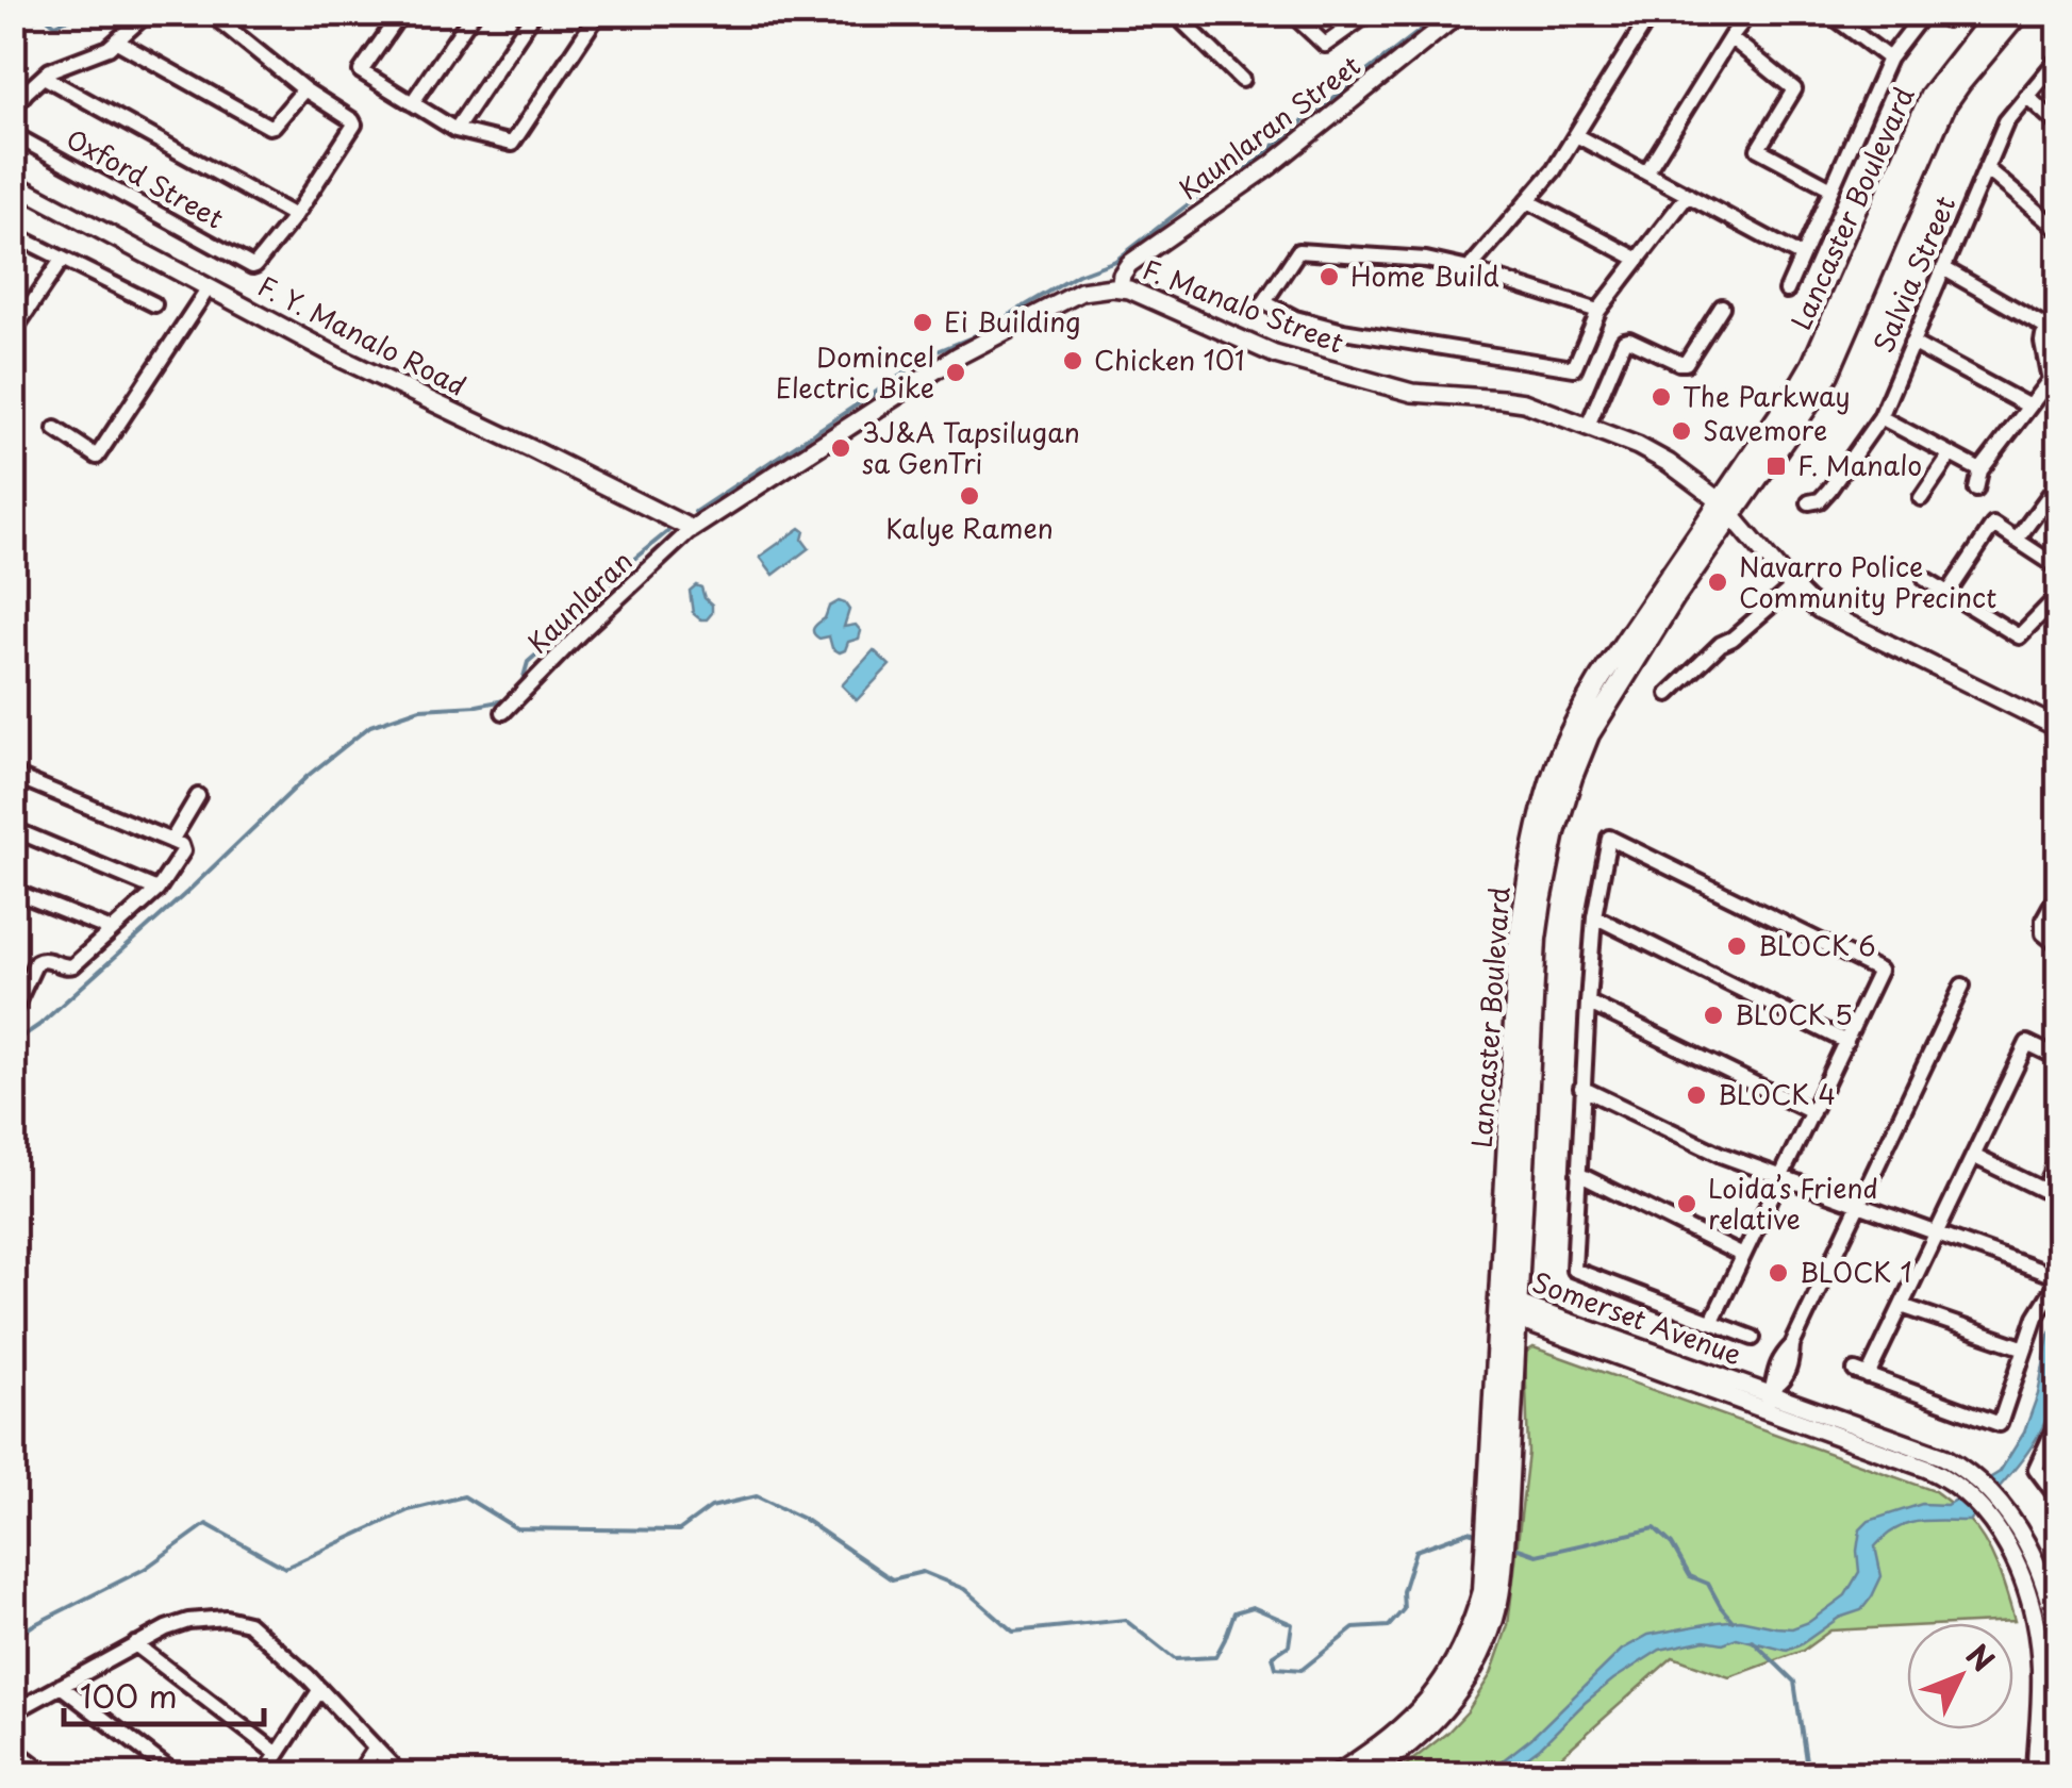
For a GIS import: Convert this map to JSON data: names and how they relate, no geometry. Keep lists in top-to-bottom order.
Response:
{
  "streets": {
    "main road": ["Lancaster Boulevard"],
    "street": [
      "Kaunlaran Street",
      "Oxford Street",
      "Salvia Street",
      "F. Manalo Street",
      "F. Y. Manalo Road",
      "Kaunlaran",
      "Somerset Avenue"
    ]
  },
  "crossings": [
    ["Kaunlaran Street", "F. Manalo Street"],
    ["Lancaster Boulevard", "F. Manalo Street"],
    ["Lancaster Boulevard", "Somerset Avenue"],
    ["F. Manalo Street", "F. Y. Manalo Road"],
    ["F. Manalo Street", "Kaunlaran"],
    ["F. Y. Manalo Road", "Kaunlaran"]
  ],
  "places": {
    "other": [
      "Home Build",
      "Ei Building",
      "Chicken 101",
      "Domincel Electric Bike",
      "The Parkway",
      "Savemore",
      "3J&A Tapsilugan sa GenTri",
      "Kalye Ramen",
      "Navarro Police Community Precinct",
      "BLOCK 6",
      "BLOCK 5",
      "BLOCK 4",
      "Loida’s Friend relative",
      "BLOCK 1"
    ],
    "transit": ["F. Manalo"]
  },
  "scale_bar": "100 m",
  "north": "top right"
}
